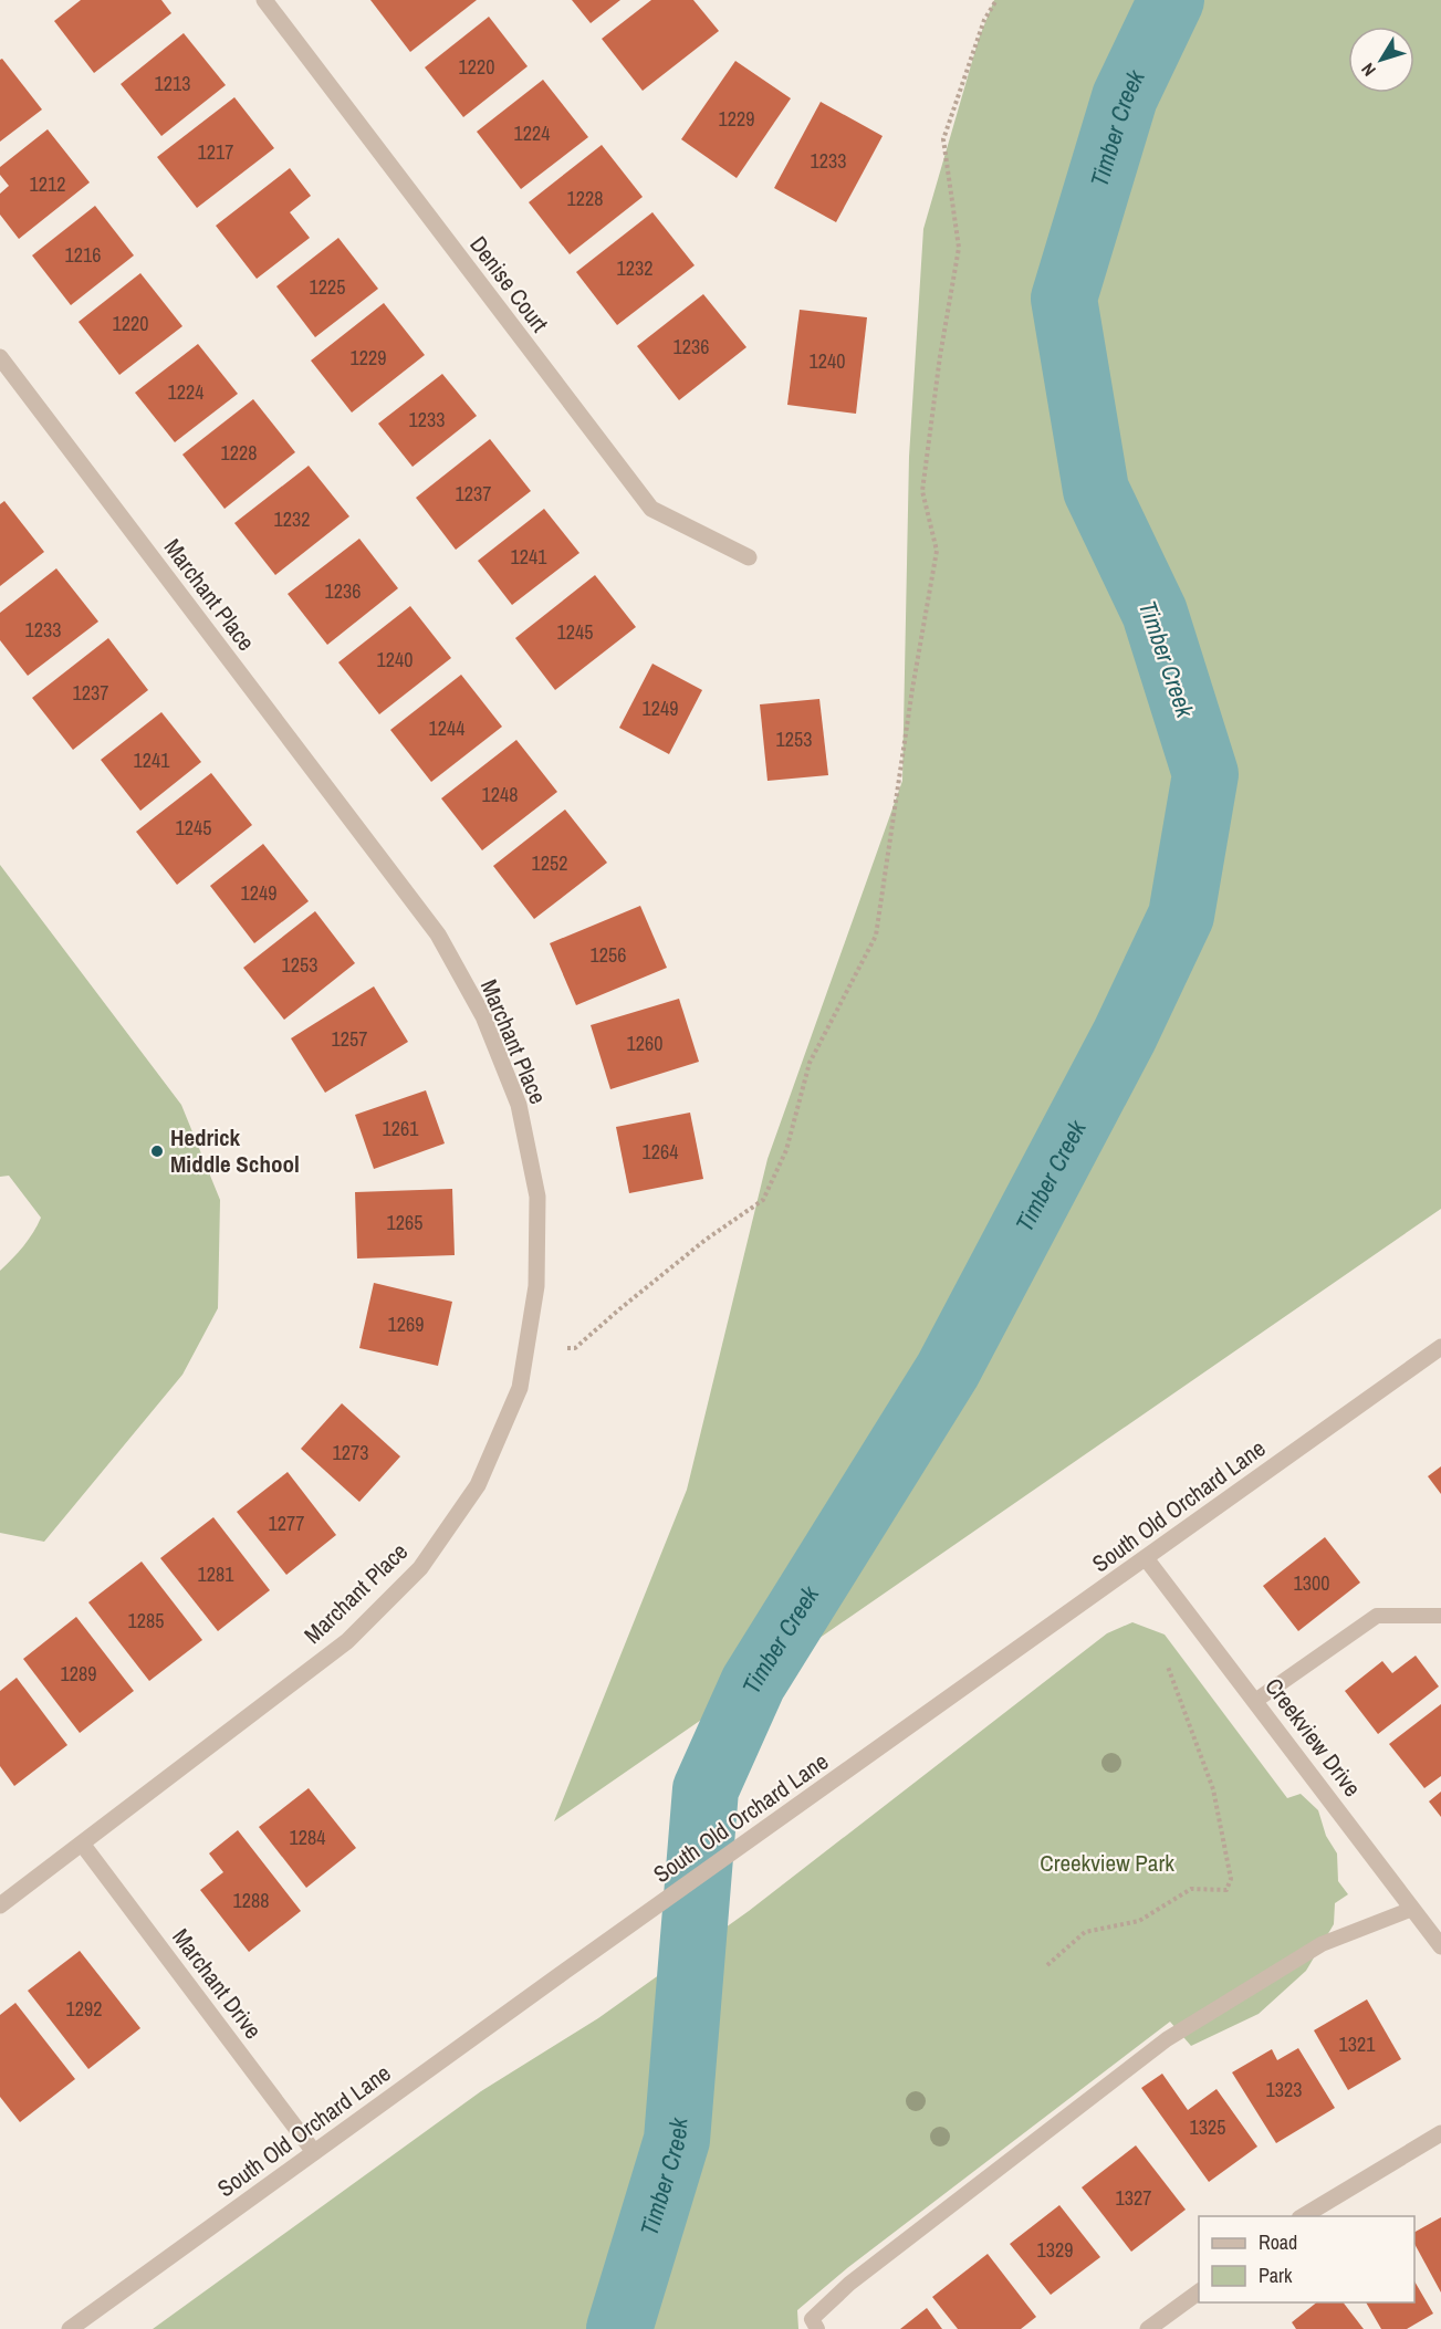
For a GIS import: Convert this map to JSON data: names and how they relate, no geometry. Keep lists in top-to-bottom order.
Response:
{
  "streets": {
    "street": [
      "Denise Court",
      "Marchant Place",
      "South Old Orchard Lane",
      "Creekview Drive",
      "Marchant Drive"
    ]
  },
  "crossings": [
    ["Marchant Place", "Marchant Drive"],
    ["South Old Orchard Lane", "Creekview Drive"],
    ["South Old Orchard Lane", "Marchant Drive"]
  ],
  "water": ["Timber Creek"],
  "parks": ["Creekview Park"],
  "places": ["Hedrick Middle School"],
  "house_numbers": [
    "1220",
    "1213",
    "1229",
    "1224",
    "1217",
    "1233",
    "1212",
    "1228",
    "1216",
    "1232",
    "1225",
    "1220",
    "1236",
    "1229",
    "1240",
    "1224",
    "1233",
    "1228",
    "1237",
    "1232",
    "1241",
    "1236",
    "1233",
    "1245",
    "1240",
    "1237",
    "1249",
    "1244",
    "1253",
    "1241",
    "1248",
    "1245",
    "1252",
    "1249",
    "1256",
    "1253",
    "1257",
    "1260",
    "1261",
    "1264",
    "1265",
    "1269",
    "1273",
    "1277",
    "1281",
    "1300",
    "1285",
    "1289",
    "1284",
    "1288",
    "1292",
    "1321",
    "1323",
    "1325",
    "1327",
    "1329"
  ],
  "legend": ["Road", "Park"],
  "north": "bottom left"
}
